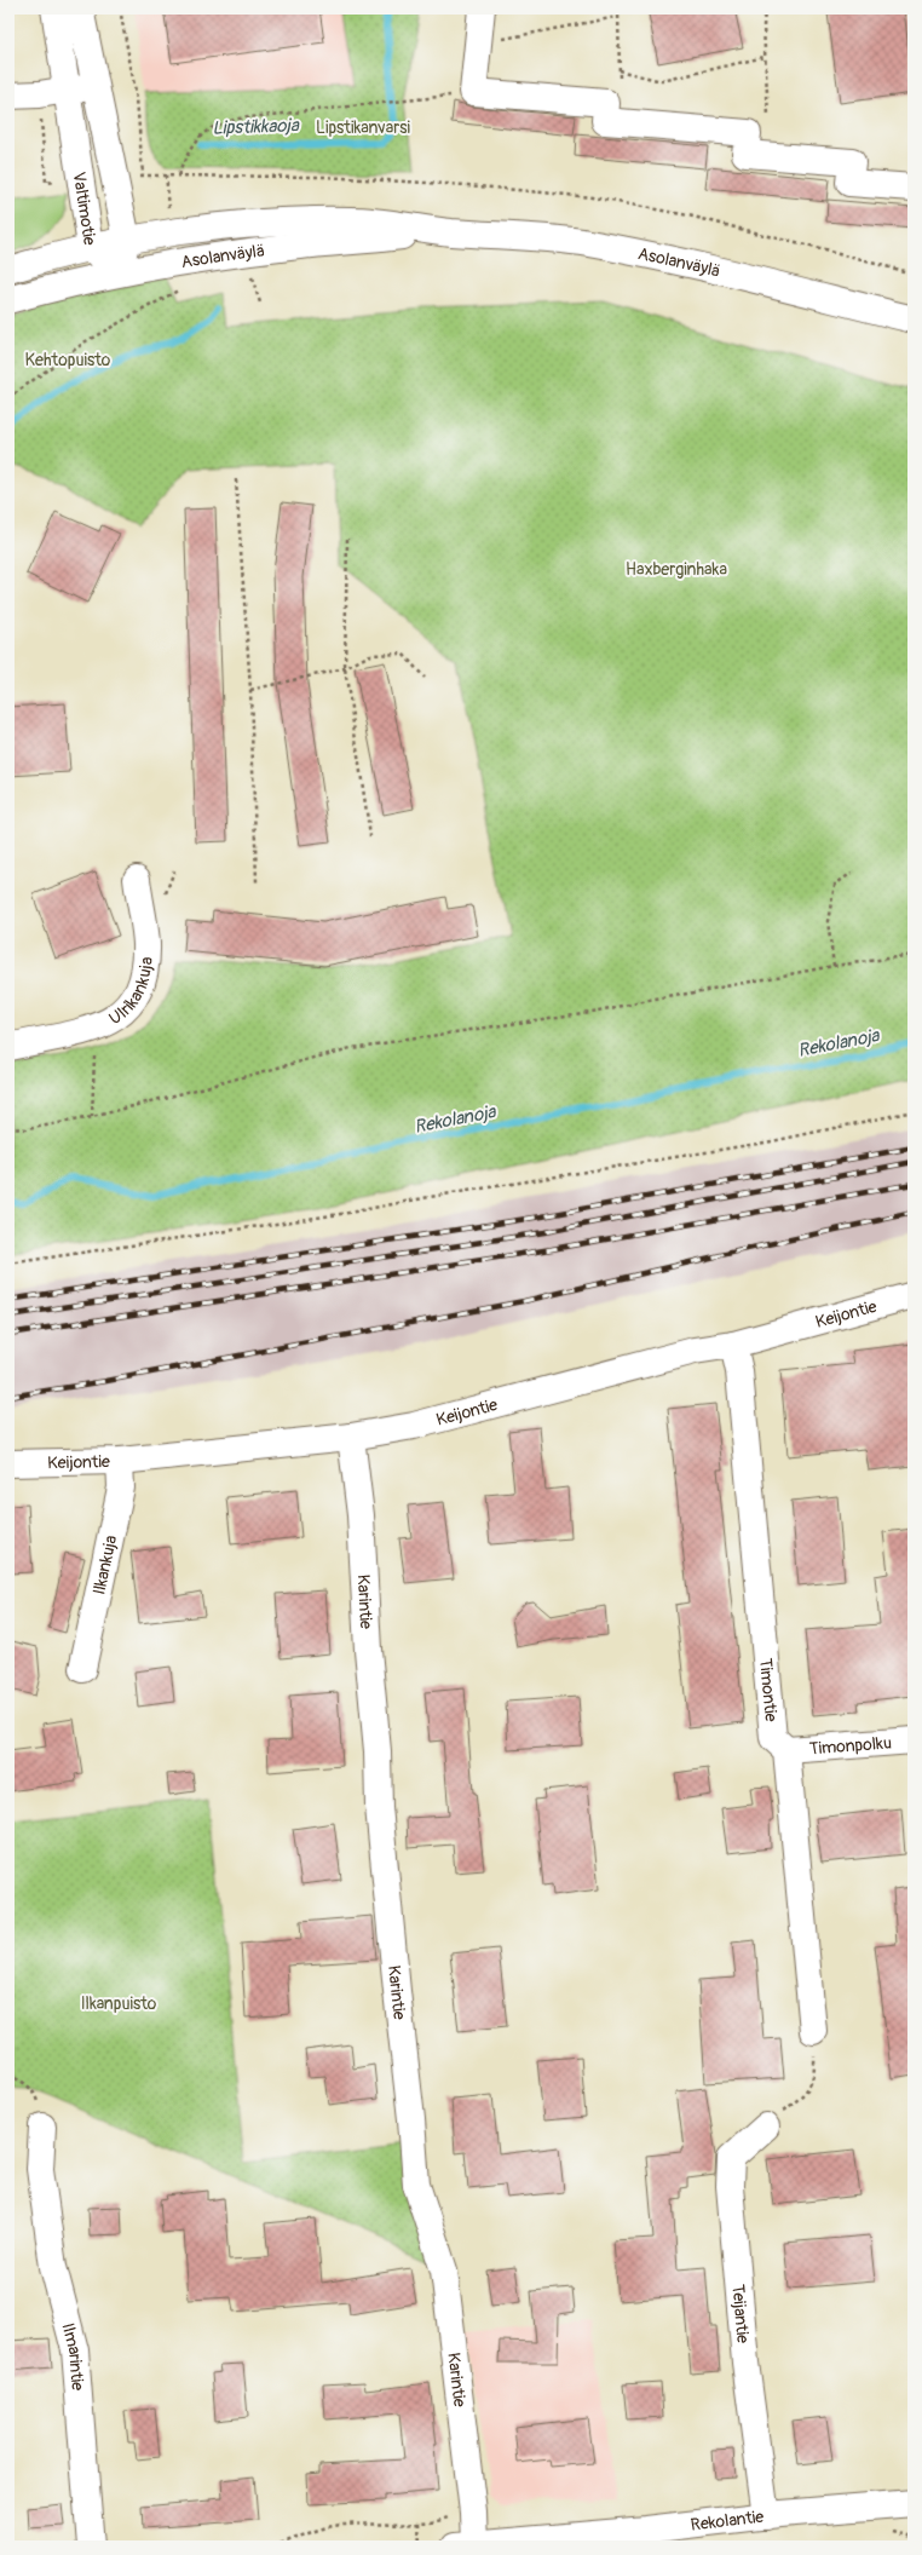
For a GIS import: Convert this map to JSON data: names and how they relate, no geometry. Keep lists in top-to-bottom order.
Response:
{
  "streets": {
    "street": [
      "Valtimotie",
      "Asolanväylä",
      "Ulrikankuja",
      "Keijontie",
      "Ilkankuja",
      "Karintie",
      "Timontie",
      "Timonpolku",
      "Teijantie",
      "Ilmarintie",
      "Rekolantie"
    ]
  },
  "crossings": [
    ["Valtimotie", "Asolanväylä"],
    ["Keijontie", "Ilkankuja"],
    ["Keijontie", "Karintie"],
    ["Keijontie", "Timontie"],
    ["Karintie", "Rekolantie"],
    ["Timontie", "Timonpolku"],
    ["Teijantie", "Rekolantie"]
  ],
  "water": ["Lipstikkaoja", "Rekolanoja"],
  "parks": [
    "Lipstikanvarsi",
    "Kehtopuisto",
    "Haxberginhaka",
    "Ilkanpuisto"
  ]
}
